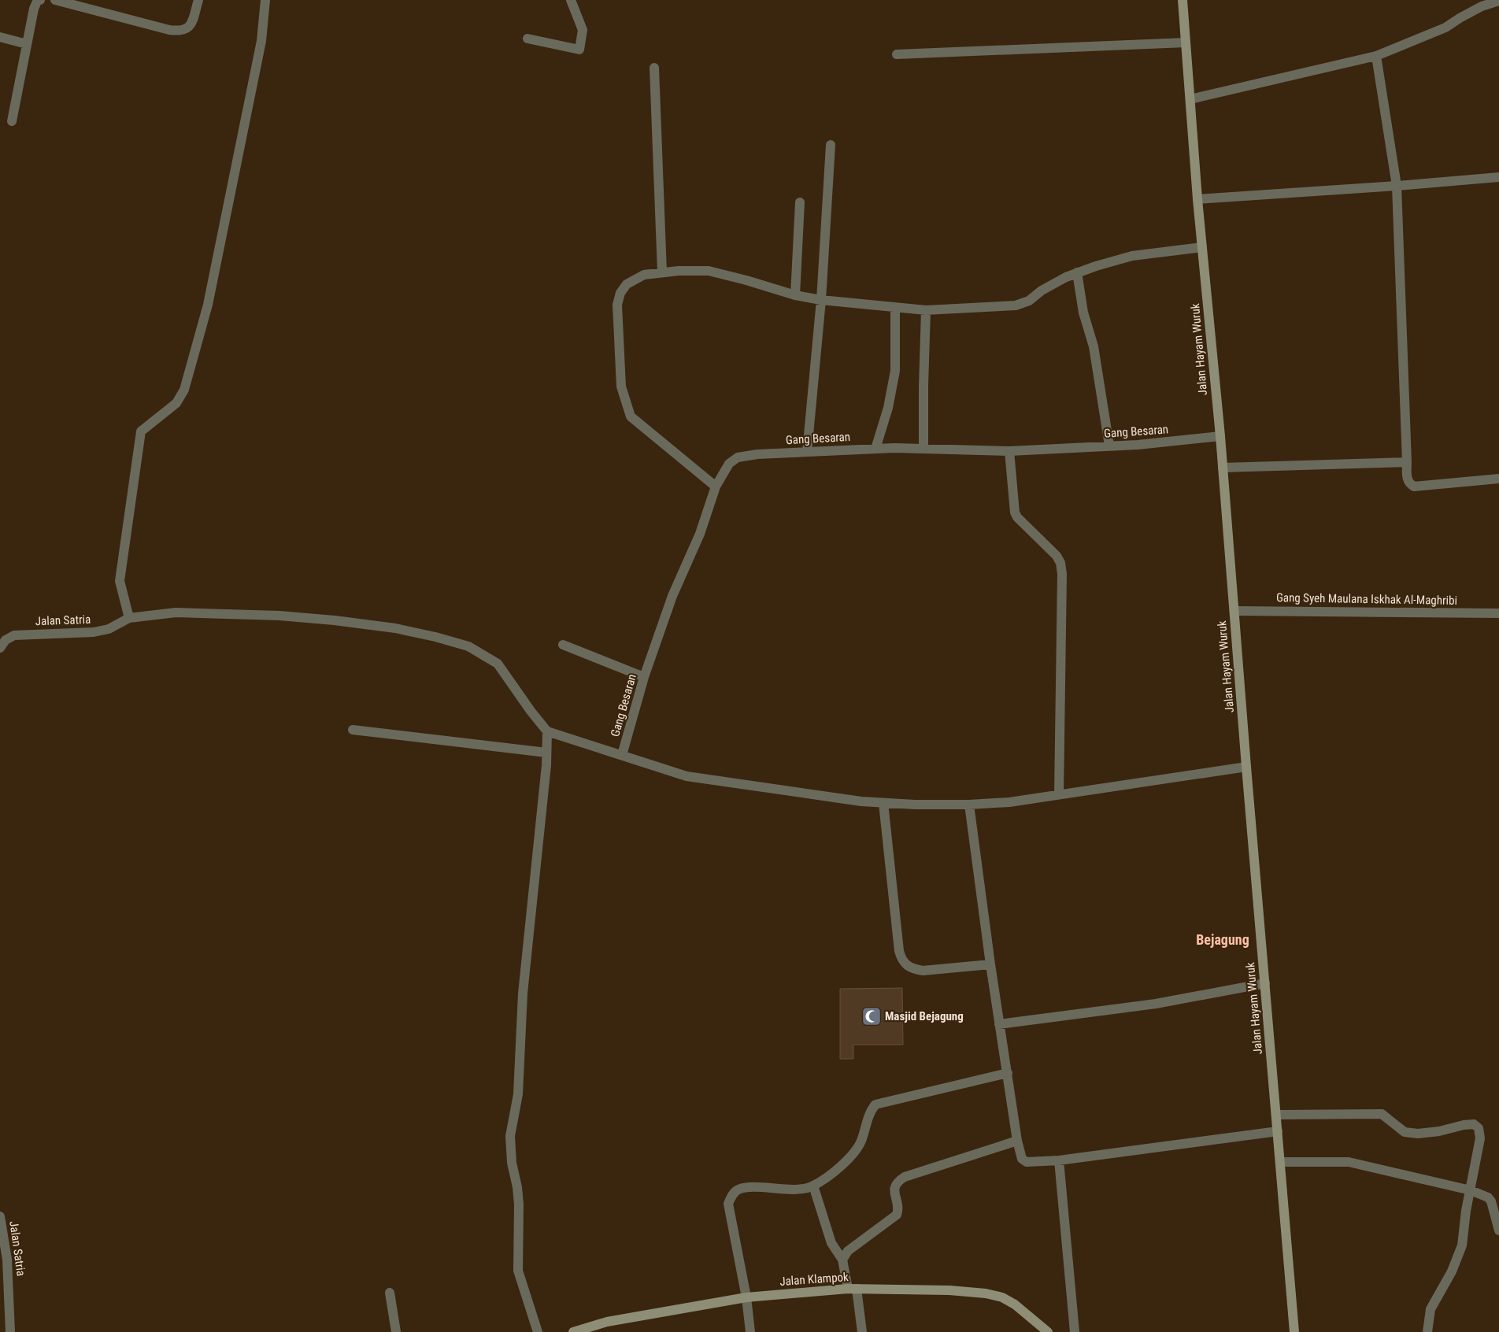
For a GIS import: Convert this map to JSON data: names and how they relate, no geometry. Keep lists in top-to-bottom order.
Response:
{
  "streets": {
    "main road": ["Jalan Hayam Wuruk", "Jalan Klampok"],
    "street": ["Gang Besaran", "Gang Syeh Maulana Iskhak Al-Maghribi", "Jalan Satria"]
  },
  "crossings": [
    ["Jalan Hayam Wuruk", "Gang Besaran"],
    ["Jalan Hayam Wuruk", "Gang Syeh Maulana Iskhak Al-Maghribi"]
  ],
  "districts": ["Bejagung"],
  "places": {
    "mosque": ["Masjid Bejagung"]
  }
}
